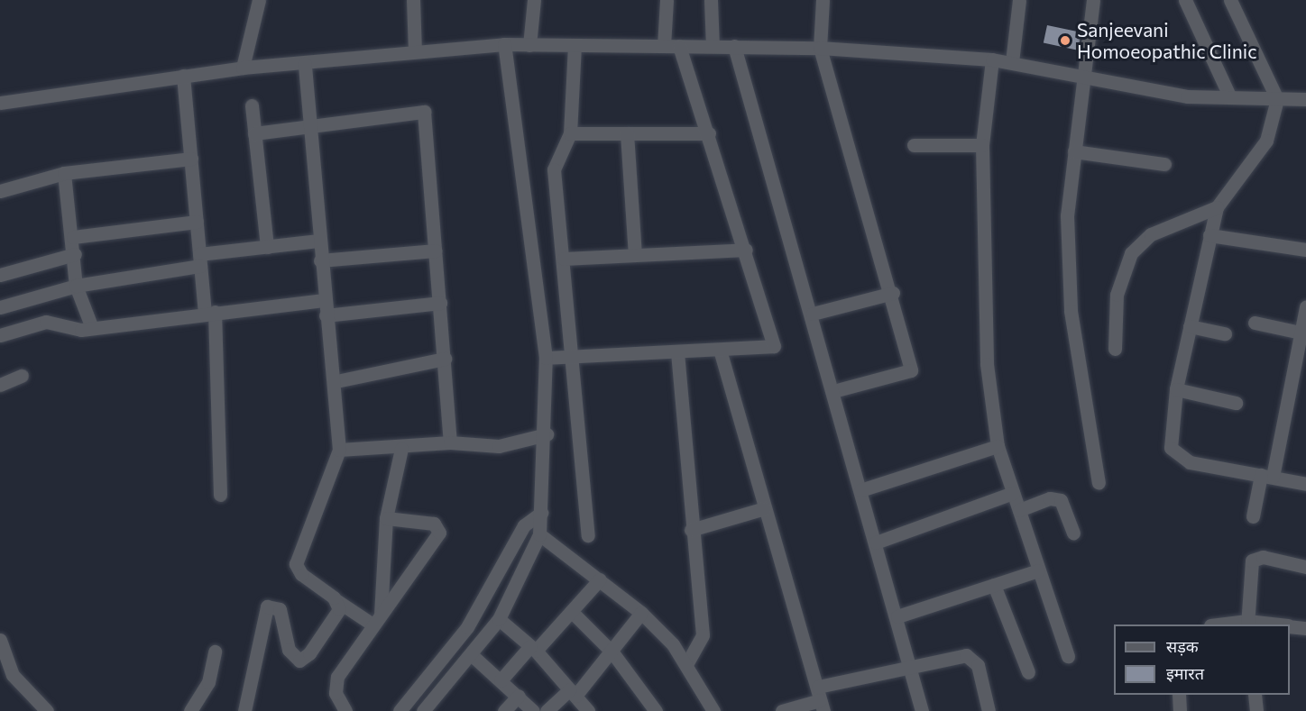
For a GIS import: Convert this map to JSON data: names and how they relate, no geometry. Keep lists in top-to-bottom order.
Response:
{
  "places": ["Sanjeevani Homoeopathic Clinic"],
  "legend": ["सड़क", "इमारत"]
}
